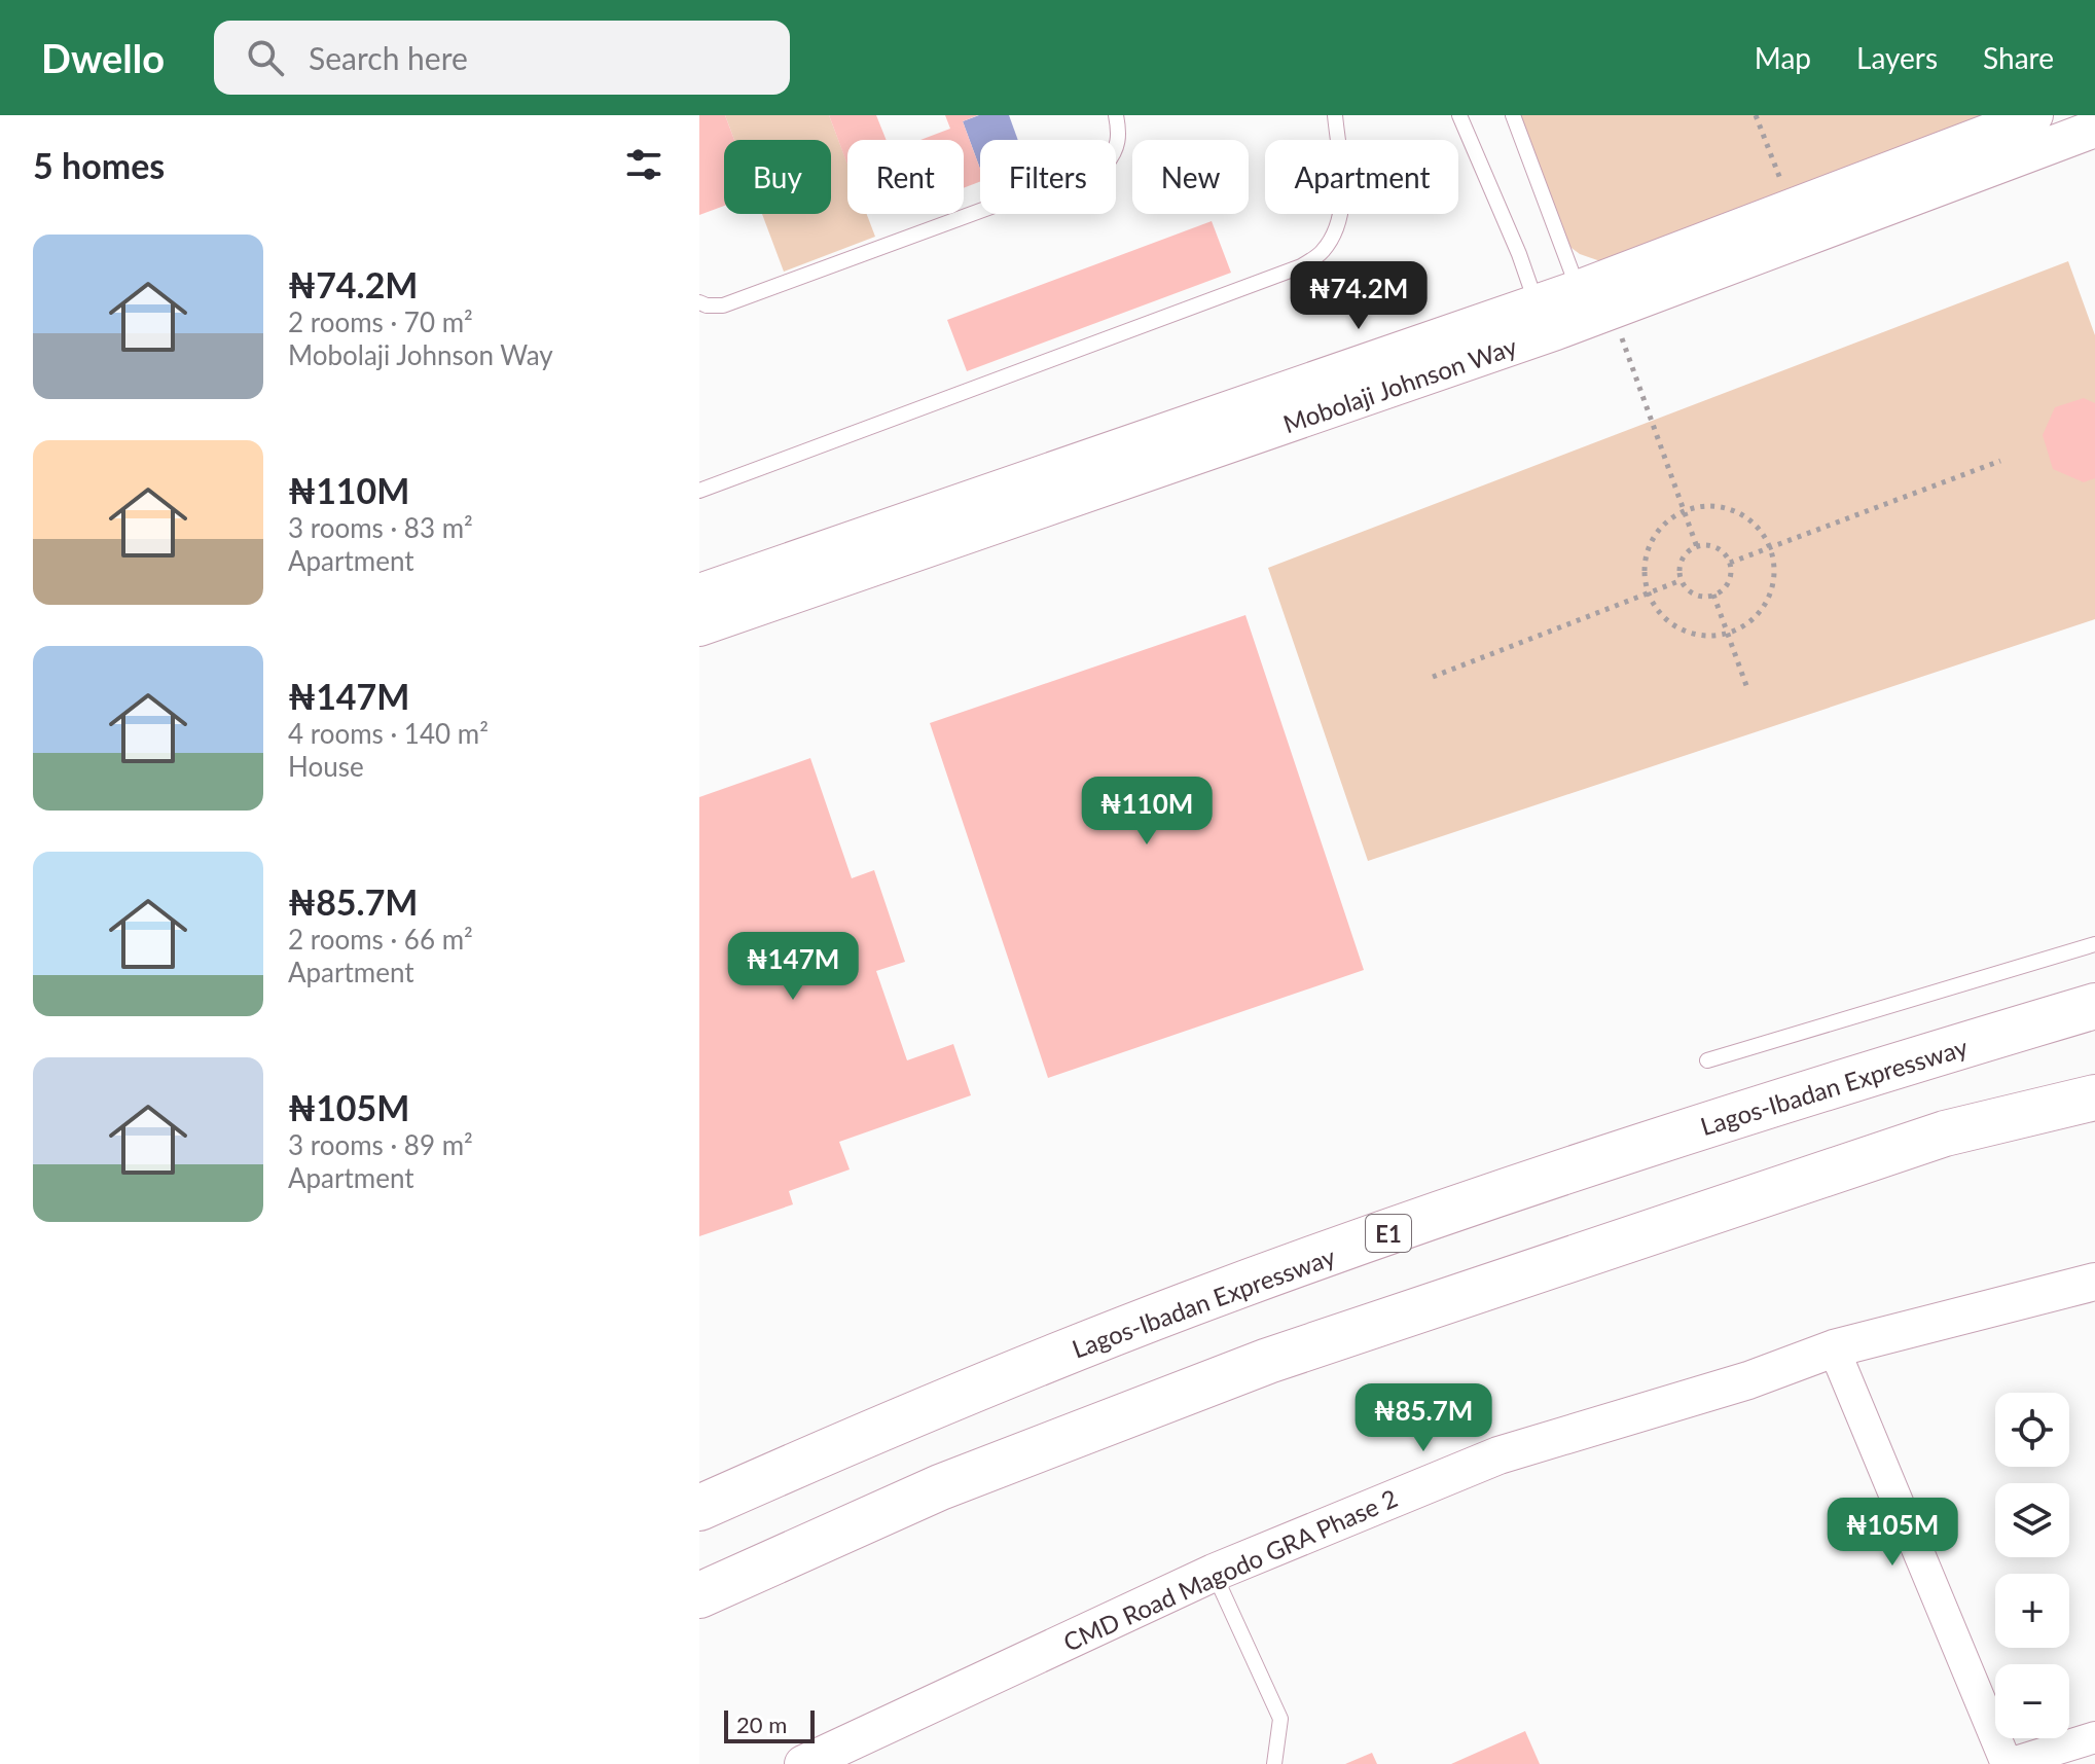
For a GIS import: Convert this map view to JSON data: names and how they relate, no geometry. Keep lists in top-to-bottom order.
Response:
{
  "streets": {
    "highway": ["Lagos-Ibadan Expressway", "E1"],
    "street": ["Mobolaji Johnson Way", "CMD Road Magodo GRA Phase 2"]
  },
  "scale_bar": "20 m",
  "page": {
    "header": "Dwello",
    "search": "Search here",
    "nav": ["Map", "Layers", "Share"],
    "heading": "5 homes",
    "chip": [
      "Buy",
      "Rent",
      "Filters",
      "New",
      "Apartment"
    ],
    "list": [
      {
        "name": "₦74.2M",
        "note": "2 rooms · 70 m² · Mobolaji Johnson Way"
      },
      {
        "name": "₦110M",
        "note": "3 rooms · 83 m² · Apartment"
      },
      {
        "name": "₦147M",
        "note": "4 rooms · 140 m² · House"
      },
      {
        "name": "₦85.7M",
        "note": "2 rooms · 66 m² · Apartment"
      },
      {
        "name": "₦105M",
        "note": "3 rooms · 89 m² · Apartment"
      }
    ],
    "price": [
      "₦74.2M",
      "₦110M",
      "₦147M",
      "₦85.7M",
      "₦105M"
    ],
    "map_buttons": ["+", "−"],
    "scale": "20 m"
  }
}
